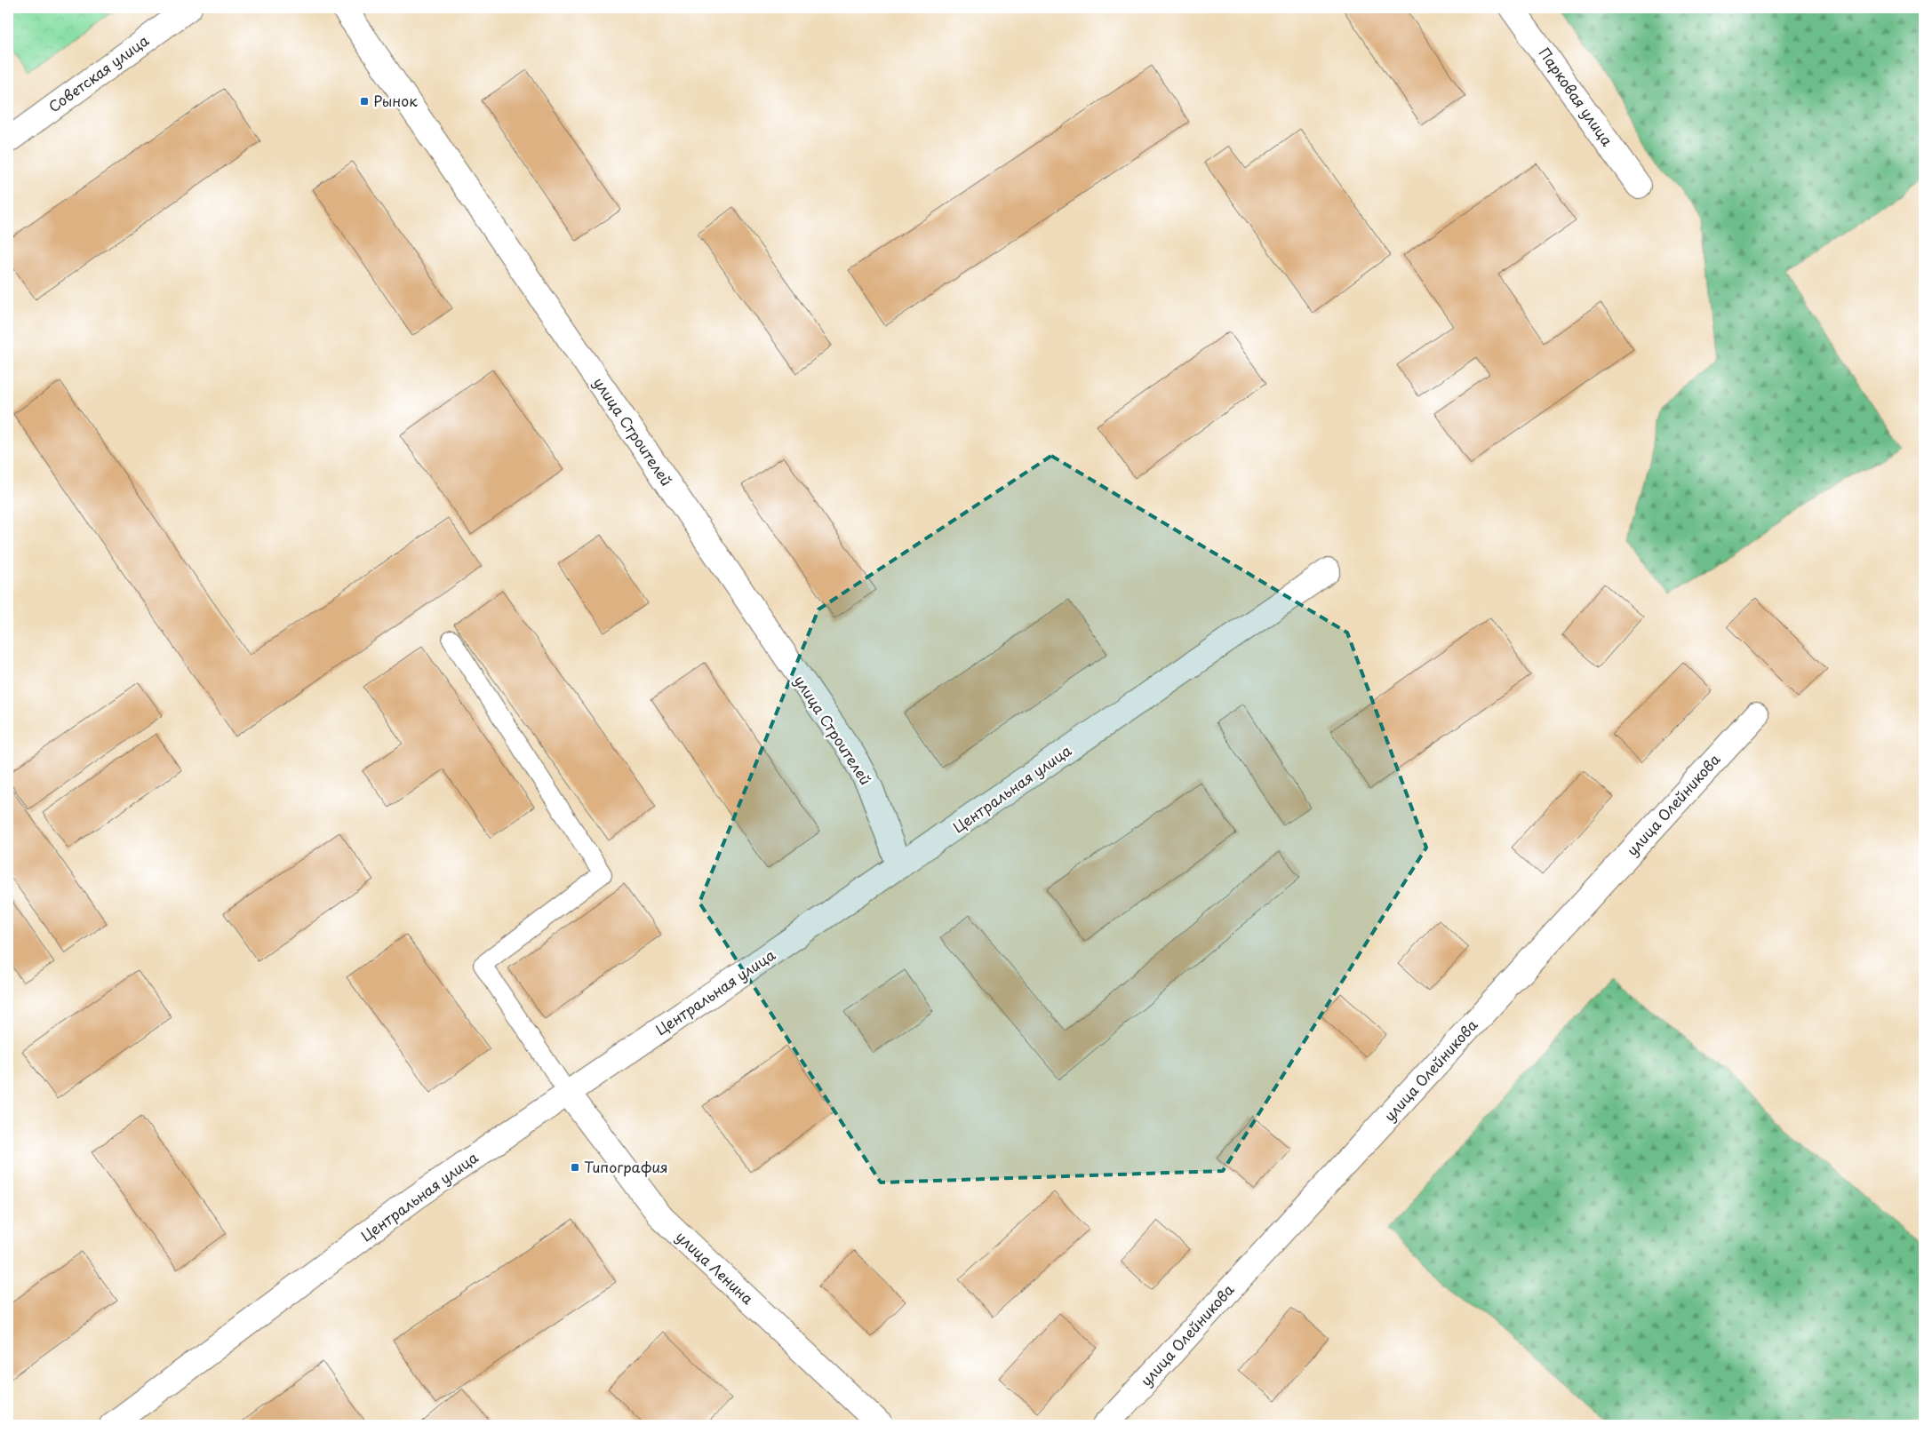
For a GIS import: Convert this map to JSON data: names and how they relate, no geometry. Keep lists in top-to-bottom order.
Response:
{
  "streets": {
    "street": [
      "Советская улица",
      "Парковая улица",
      "улица Строителей",
      "Центральная улица",
      "улица Олейникова",
      "улица Ленина"
    ]
  },
  "crossings": [
    ["улица Строителей", "Центральная улица"],
    ["Центральная улица", "улица Ленина"]
  ],
  "places": {
    "transit": ["Рынок", "Типография"]
  }
}
